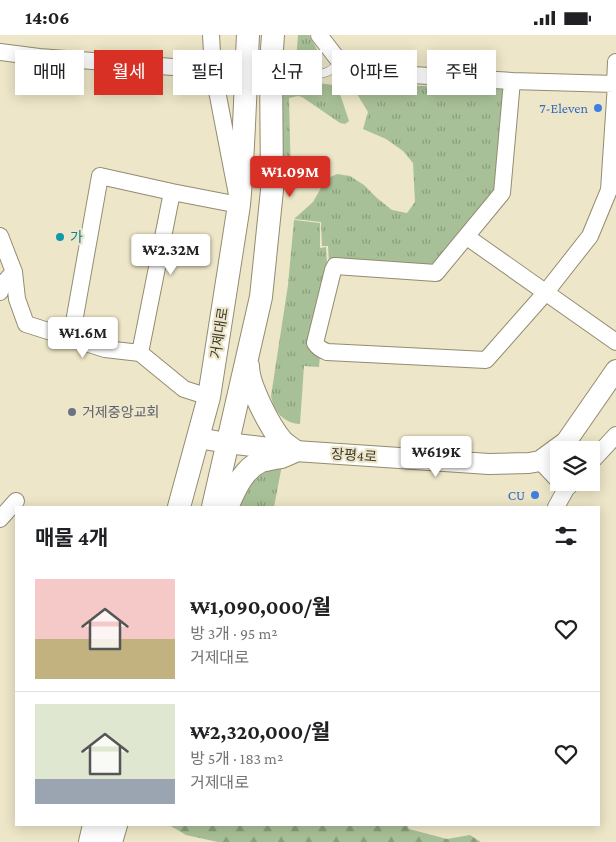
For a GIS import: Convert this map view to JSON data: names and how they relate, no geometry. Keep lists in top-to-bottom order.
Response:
{
  "streets": {
    "main road": ["거제대로"],
    "street": ["장평4로"]
  },
  "crossings": [
    ["거제대로", "장평4로"]
  ],
  "places": [
    "7-Eleven",
    "가",
    "거제중앙교회",
    "CU"
  ],
  "page": {
    "status": "14:06",
    "chip": [
      "매매",
      "월세",
      "필터",
      "신규",
      "아파트",
      "주택"
    ],
    "price": [
      "₩1.09M",
      "₩2.32M",
      "₩1.6M",
      "₩619K"
    ],
    "heading": "매물 4개",
    "list": [
      {
        "name": "₩1,090,000/월",
        "note": "방 3개 · 95 m² · 거제대로"
      },
      {
        "name": "₩2,320,000/월",
        "note": "방 5개 · 183 m² · 거제대로"
      }
    ]
  }
}
